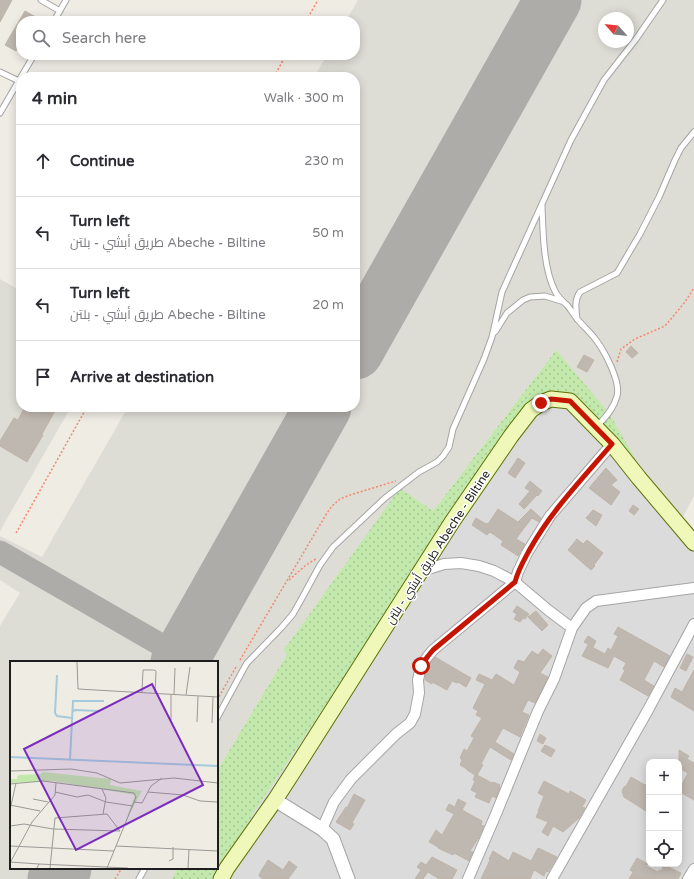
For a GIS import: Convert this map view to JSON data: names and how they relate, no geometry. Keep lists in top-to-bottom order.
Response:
{
  "streets": {
    "main road": ["طريق أبشي - بلتن Abeche - Biltine"]
  },
  "north": "top left",
  "page": {
    "search": "Search here",
    "heading": ["4 min", "Walk · 300 m"],
    "list": [
      ["Continue", "230 m"],
      ["Turn left", "طريق أبشي - بلتن Abeche - Biltine", "50 m"],
      ["Turn left", "طريق أبشي - بلتن Abeche - Biltine", "20 m"],
      "Arrive at destination"
    ],
    "map_buttons": ["+", "−"]
  }
}
